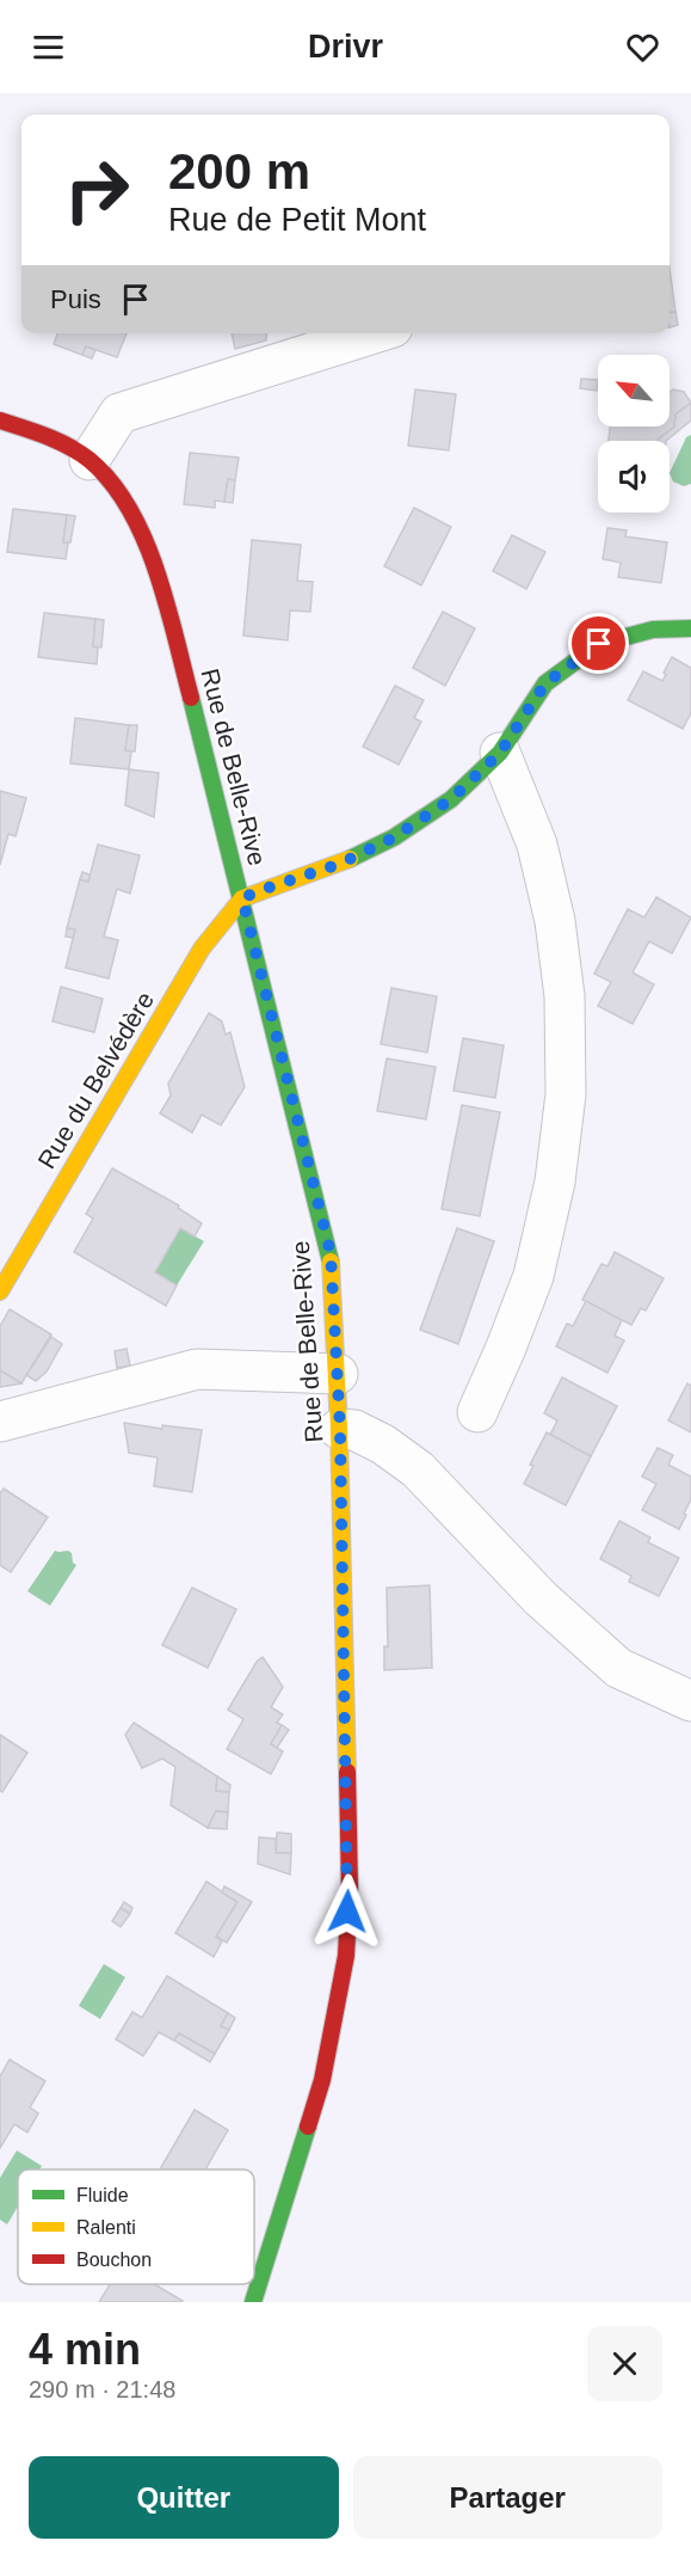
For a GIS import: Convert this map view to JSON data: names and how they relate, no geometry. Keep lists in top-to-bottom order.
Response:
{
  "streets": {
    "street": ["Rue de Belle-Rive", "Rue du Belvédère"]
  },
  "crossings": [
    ["Rue de Belle-Rive", "Rue du Belvédère"]
  ],
  "legend": ["Fluide", "Ralenti", "Bouchon"],
  "north": "top left",
  "page": {
    "header": "Drivr",
    "turn": ["200 m", "Rue de Petit Mont"],
    "then": "Puis",
    "heading": ["4 min", "290 m · 21:48"],
    "buttons": ["Quitter", "Partager"]
  }
}
